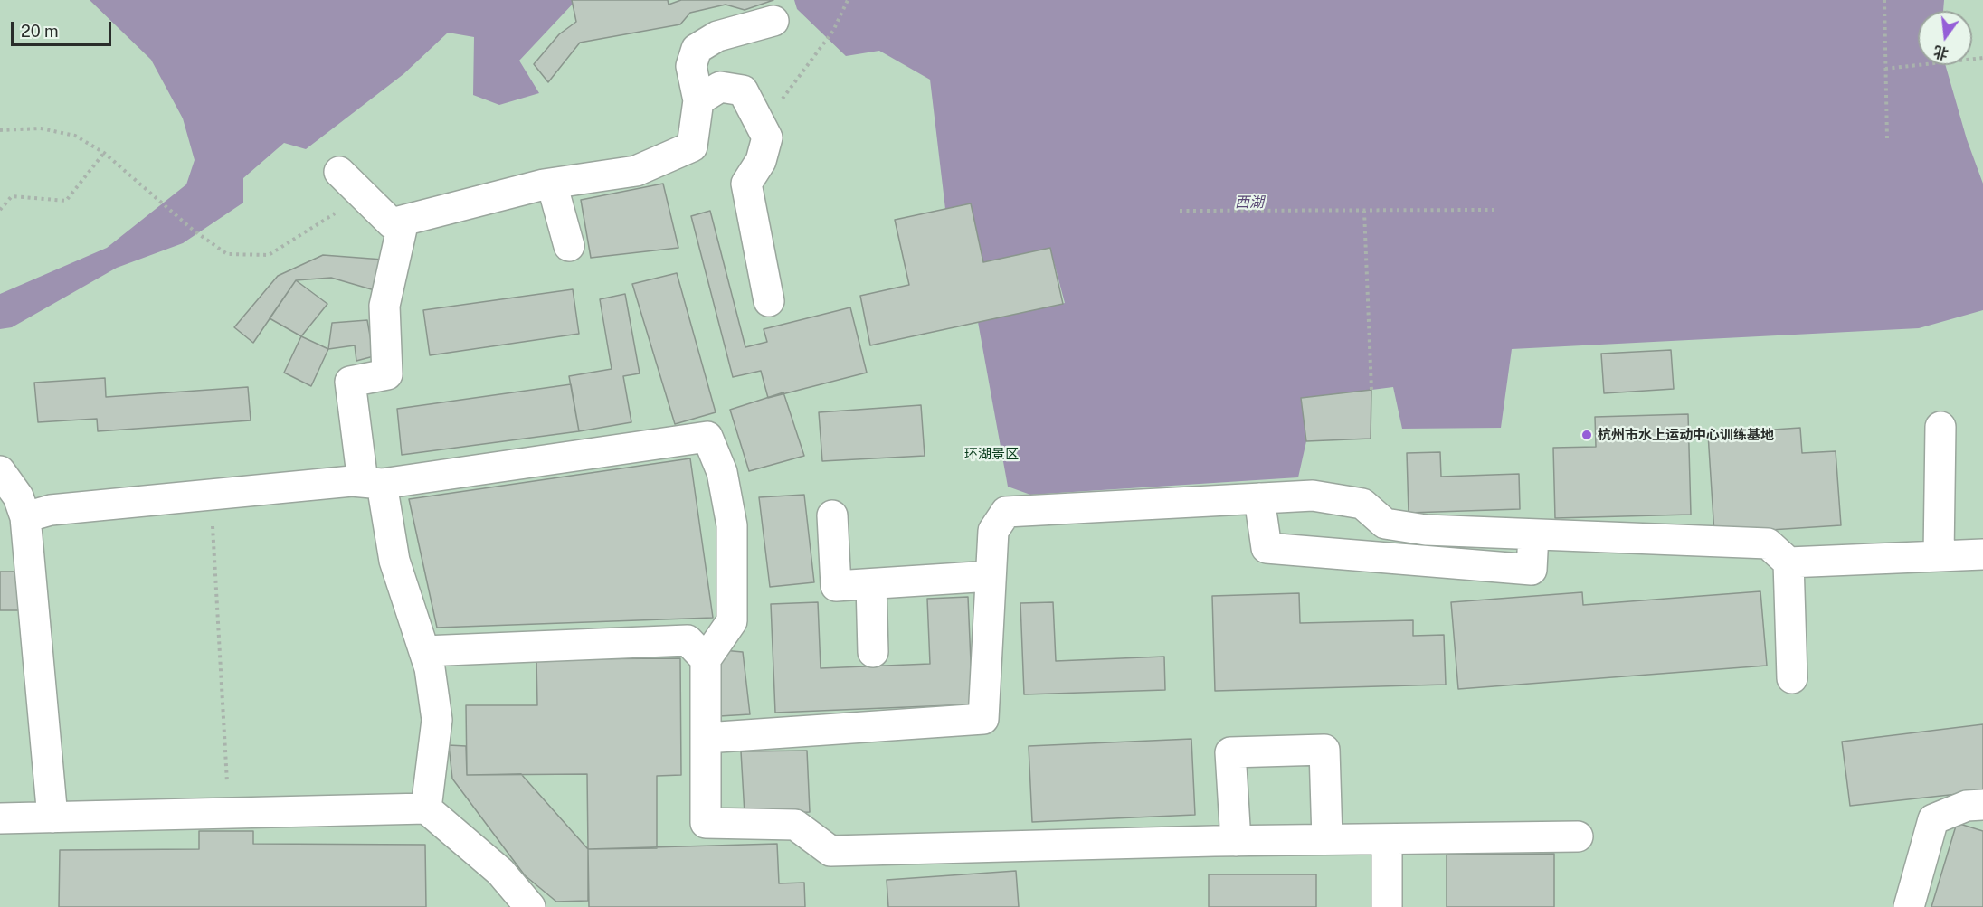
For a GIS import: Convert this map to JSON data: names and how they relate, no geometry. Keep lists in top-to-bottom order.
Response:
{
  "water": ["西湖"],
  "parks": ["环湖景区"],
  "places": ["杭州市水上运动中心训练基地"],
  "scale_bar": "20 m",
  "north": "bottom"
}
